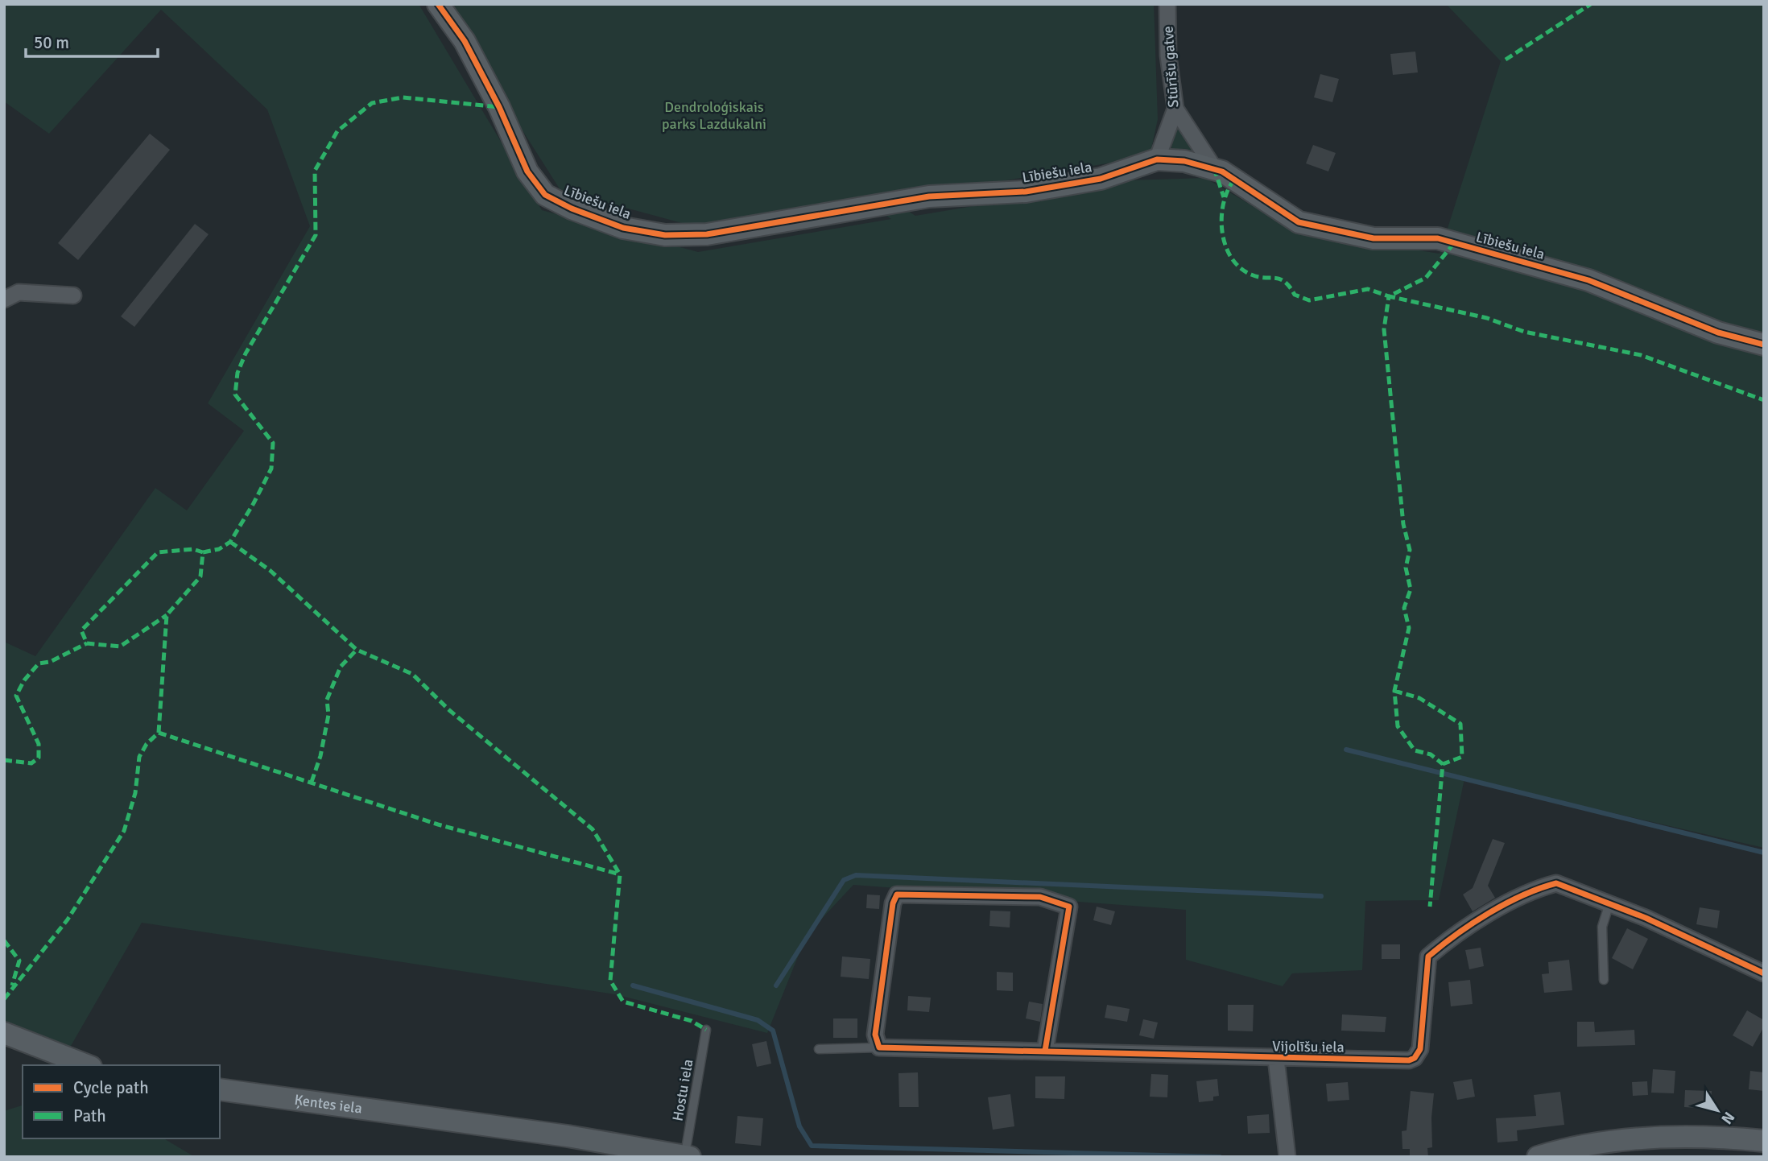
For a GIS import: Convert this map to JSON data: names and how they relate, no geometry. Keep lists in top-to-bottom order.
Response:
{
  "streets": {
    "street": [
      "Stūrīšu gatve",
      "Lībiešu iela",
      "Vijolīšu iela",
      "Ķentes iela"
    ],
    "lane": ["Hostu iela"]
  },
  "crossings": [
    ["Stūrīšu gatve", "Lībiešu iela"],
    ["Hostu iela", "Ķentes iela"]
  ],
  "parks": ["Dendroloģiskais parks Lazdukalni"],
  "legend": ["Cycle path", "Path"],
  "scale_bar": "50 m",
  "north": "bottom right"
}
